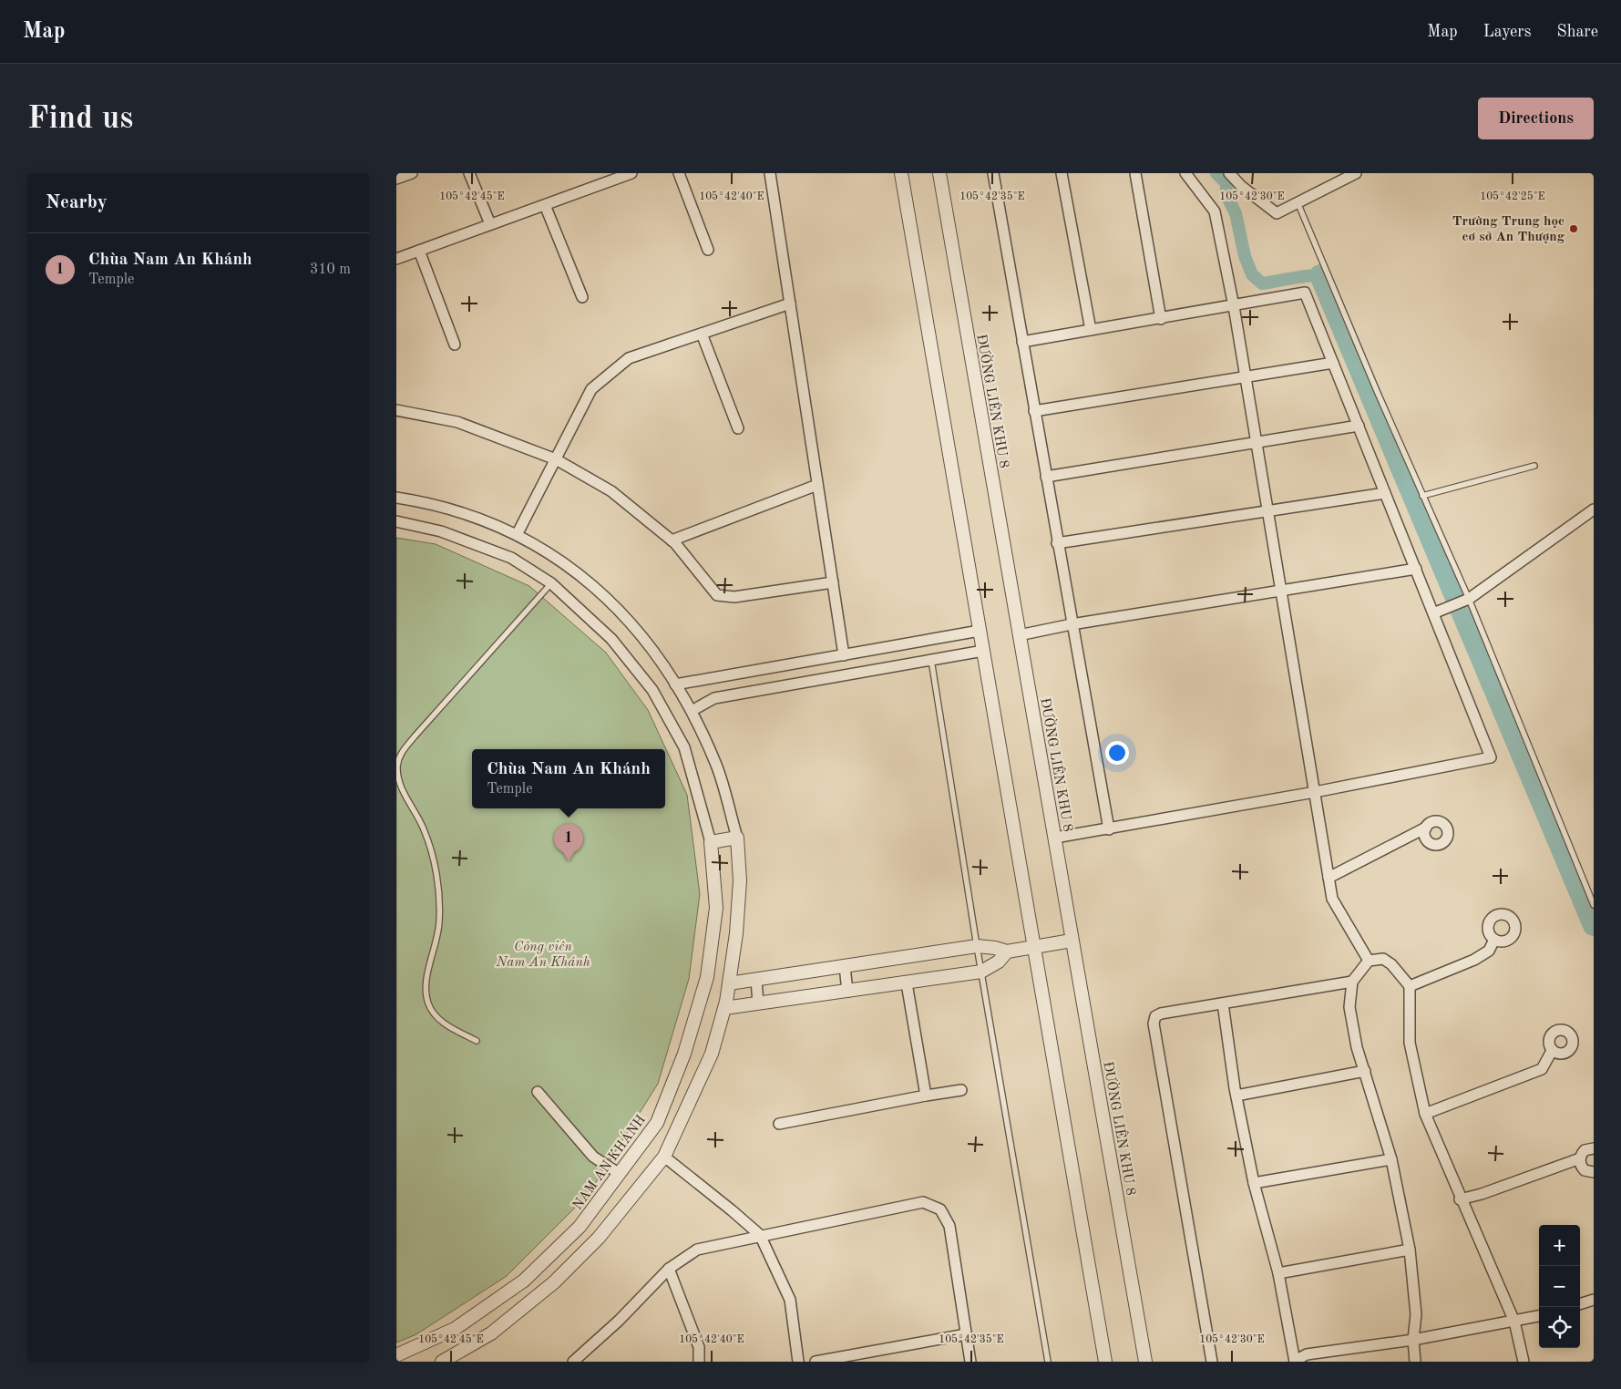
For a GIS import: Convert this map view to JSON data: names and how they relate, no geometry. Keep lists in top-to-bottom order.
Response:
{
  "streets": {
    "street": ["ĐƯỜNG LIÊN KHU 8", "NAM AN KHÁNH"]
  },
  "parks": ["Công viên Nam An Khánh"],
  "places": ["Trường Trung học cơ sở An Thượng"],
  "page": {
    "header": "Map",
    "nav": ["Map", "Layers", "Share"],
    "buttons": "Directions",
    "title": "Find us",
    "heading": "Nearby",
    "list": [
      {
        "mark": "1",
        "name": "Chùa Nam An Khánh",
        "note": "Temple",
        "value": "310 m"
      }
    ],
    "popup": ["Chùa Nam An Khánh", "Temple"],
    "pins": "1",
    "map_buttons": ["+", "−"]
  },
  "coordinates": [
    "105°42'45\"E",
    "105°42'40\"E",
    "105°42'35\"E",
    "105°42'30\"E",
    "105°42'25\"E"
  ]
}
